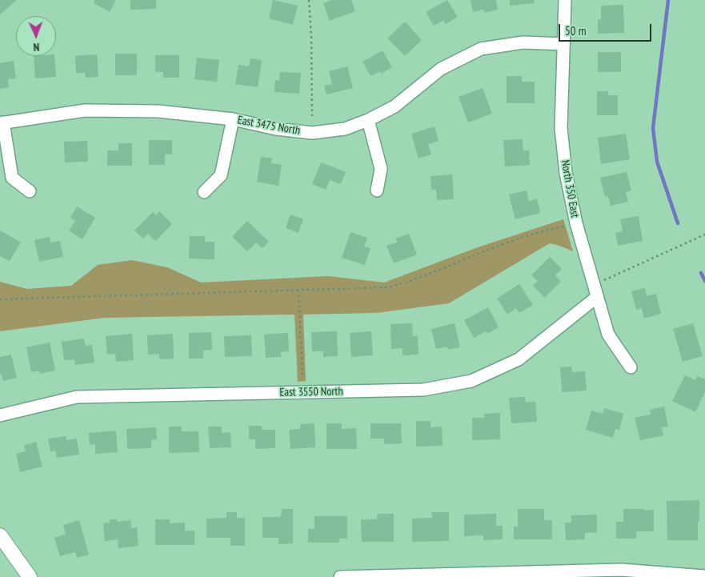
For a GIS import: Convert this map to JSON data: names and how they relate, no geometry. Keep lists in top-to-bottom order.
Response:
{
  "streets": {
    "street": ["East 3475 North", "North 350 East", "East 3550 North"]
  },
  "crossings": [
    ["East 3475 North", "North 350 East"],
    ["North 350 East", "East 3550 North"]
  ],
  "scale_bar": "50 m",
  "north": "bottom"
}
